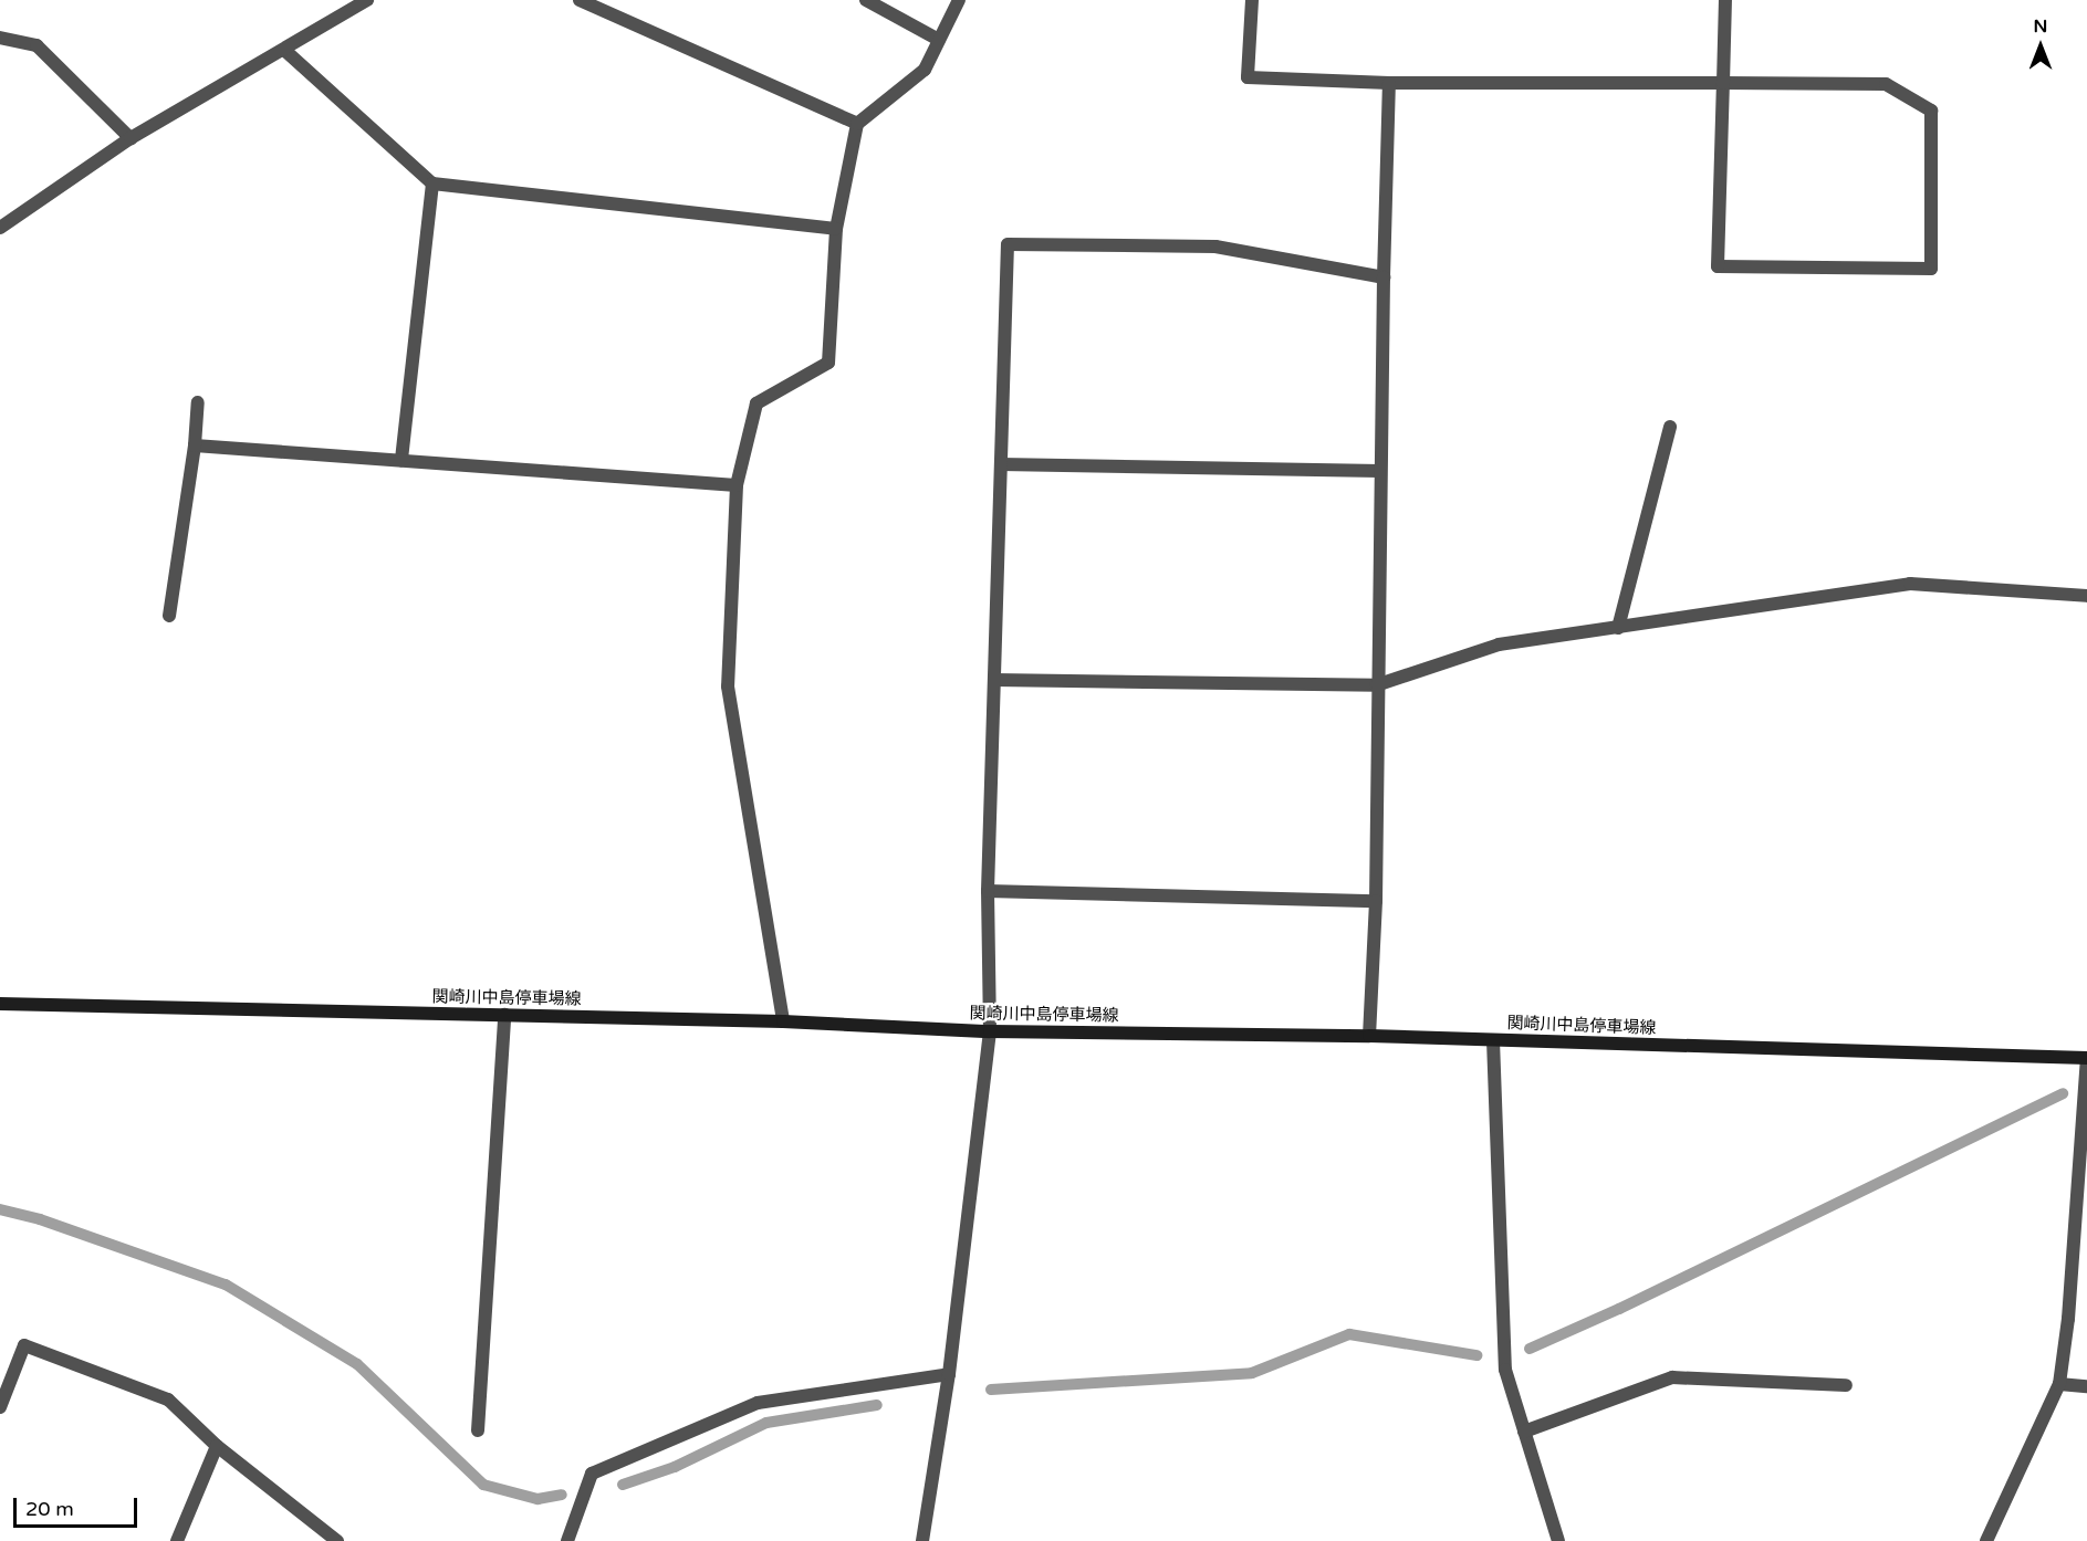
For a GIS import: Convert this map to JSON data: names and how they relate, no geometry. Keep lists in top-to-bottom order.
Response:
{
  "streets": {
    "main road": ["関崎川中島停車場線"]
  },
  "scale_bar": "20 m",
  "north": "top"
}
